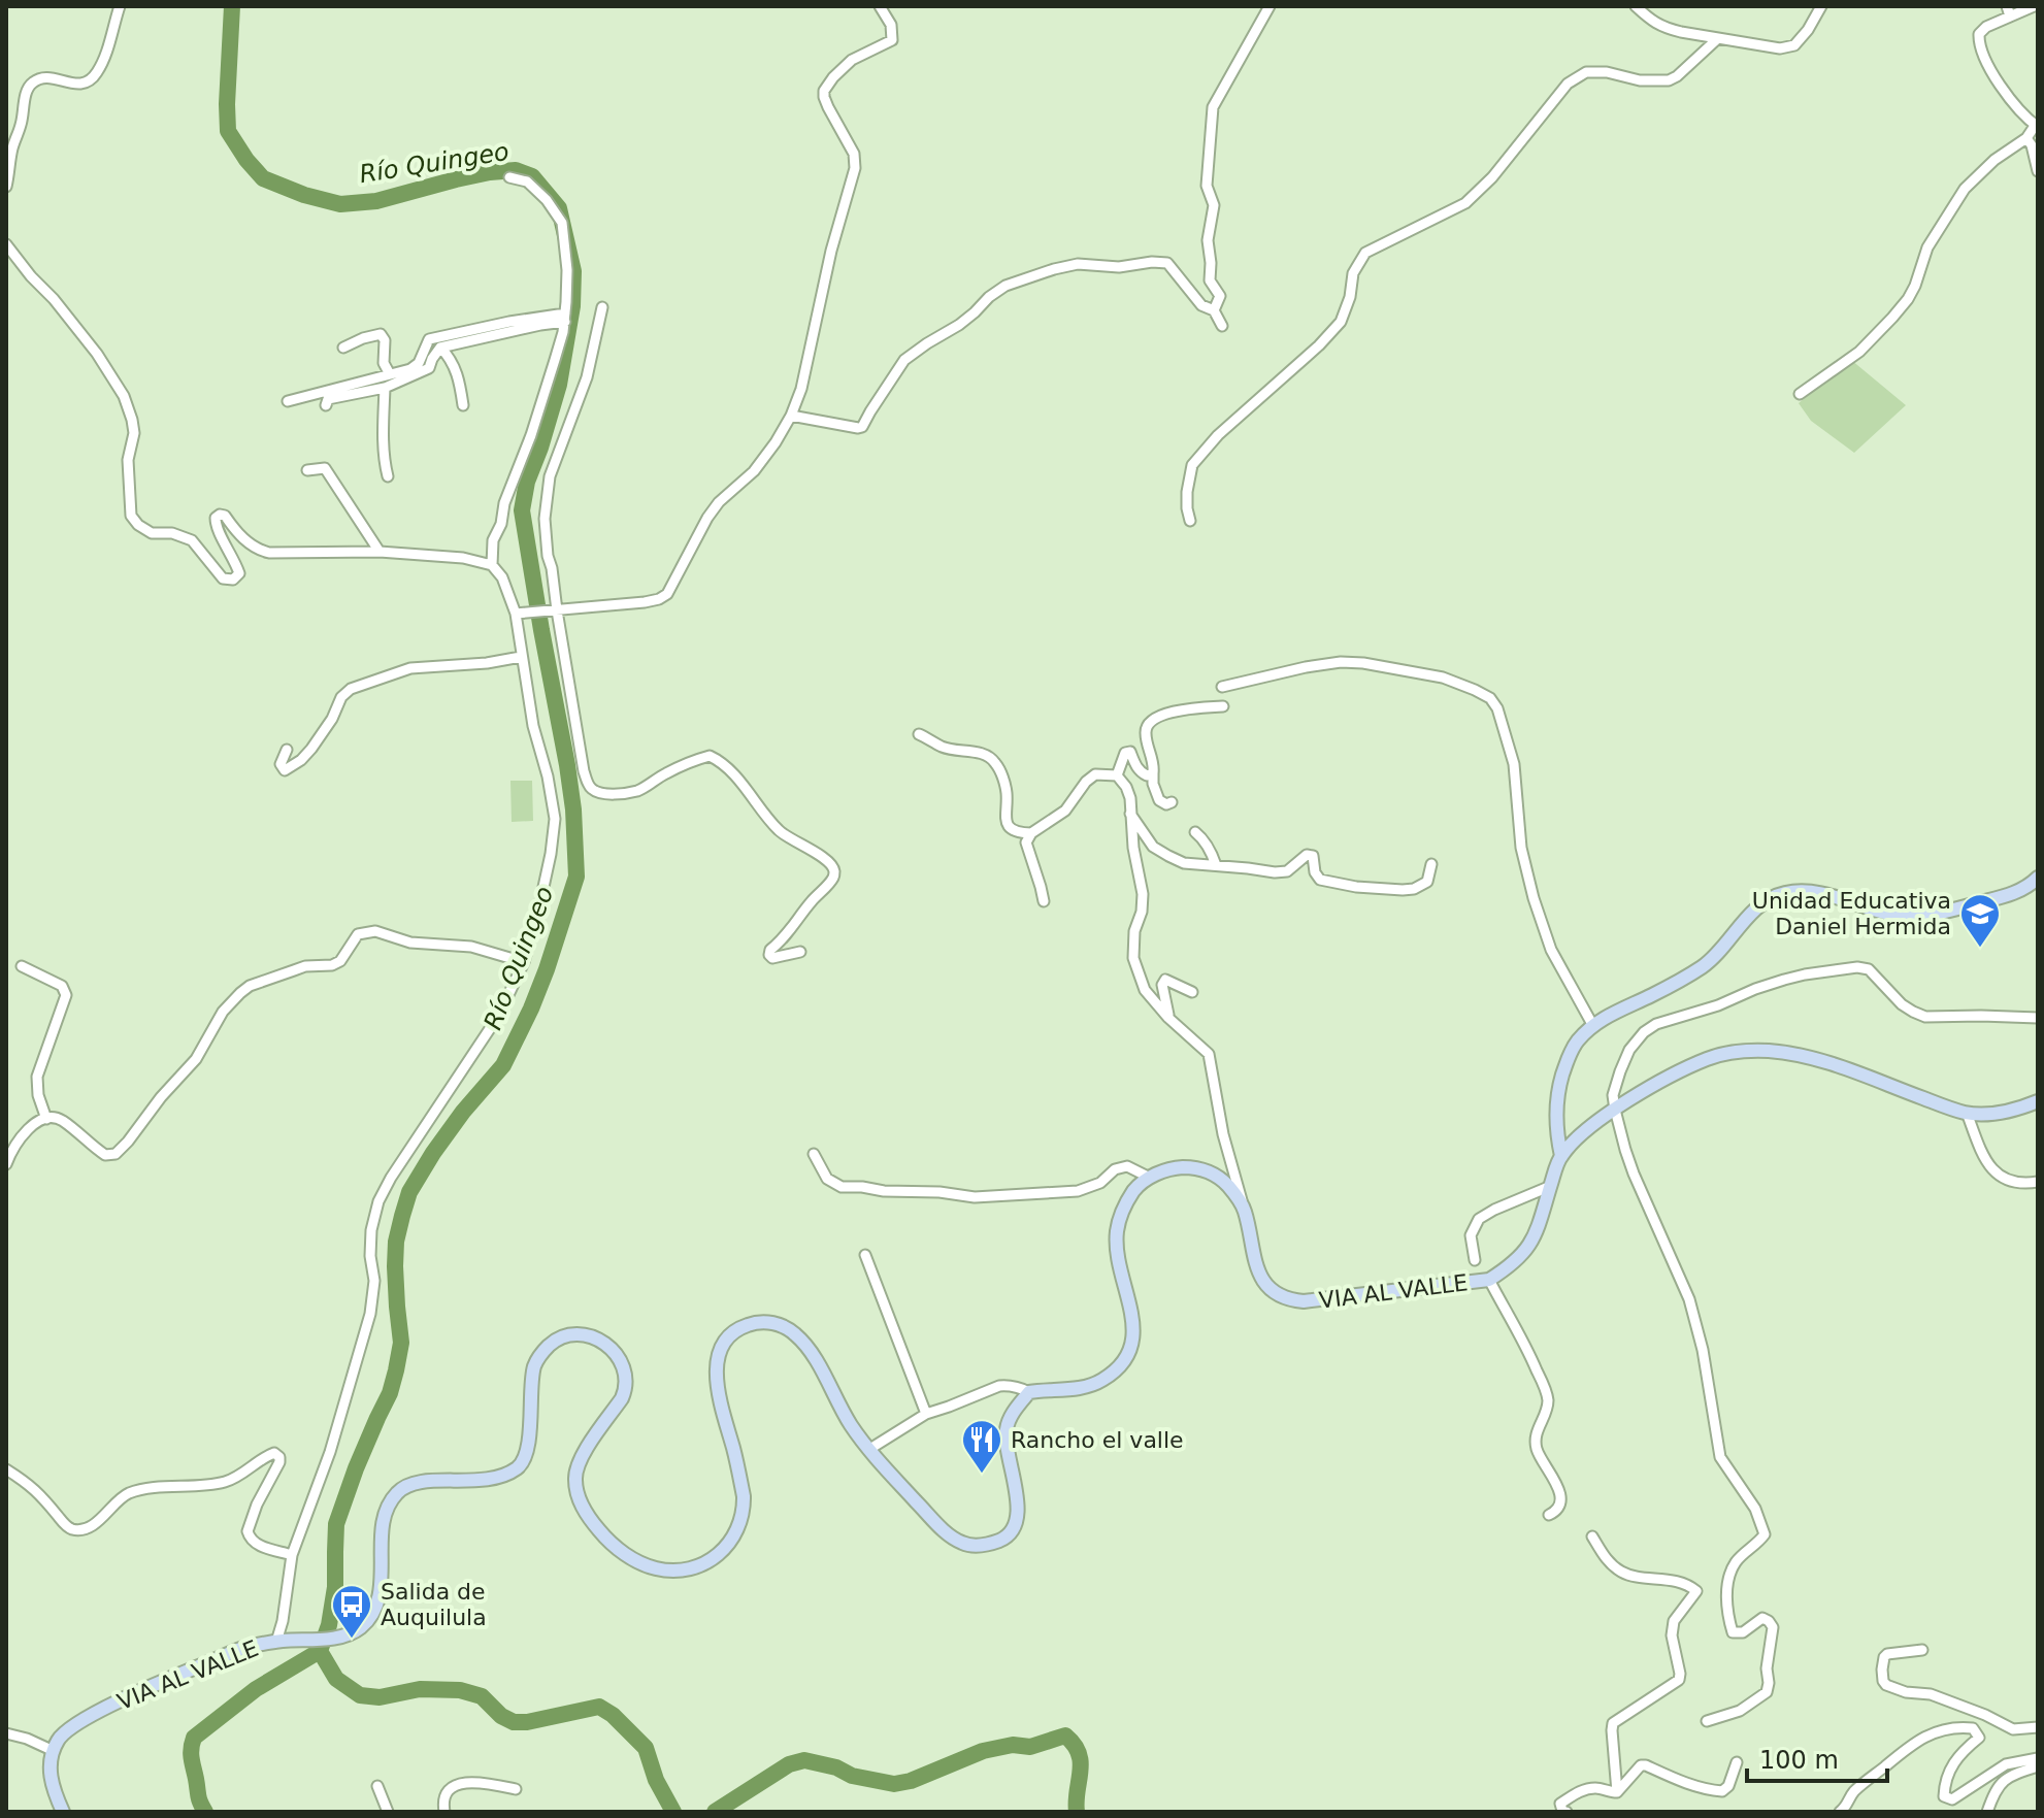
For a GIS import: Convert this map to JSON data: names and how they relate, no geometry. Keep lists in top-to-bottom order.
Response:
{
  "streets": {
    "main road": ["VIA AL VALLE"]
  },
  "water": ["Río Quingeo"],
  "places": {
    "school or university": ["Unidad Educativa Daniel Hermida"],
    "restaurant": ["Rancho el valle"],
    "bus stop": ["Salida de Auquilula"]
  },
  "scale_bar": "100 m"
}
